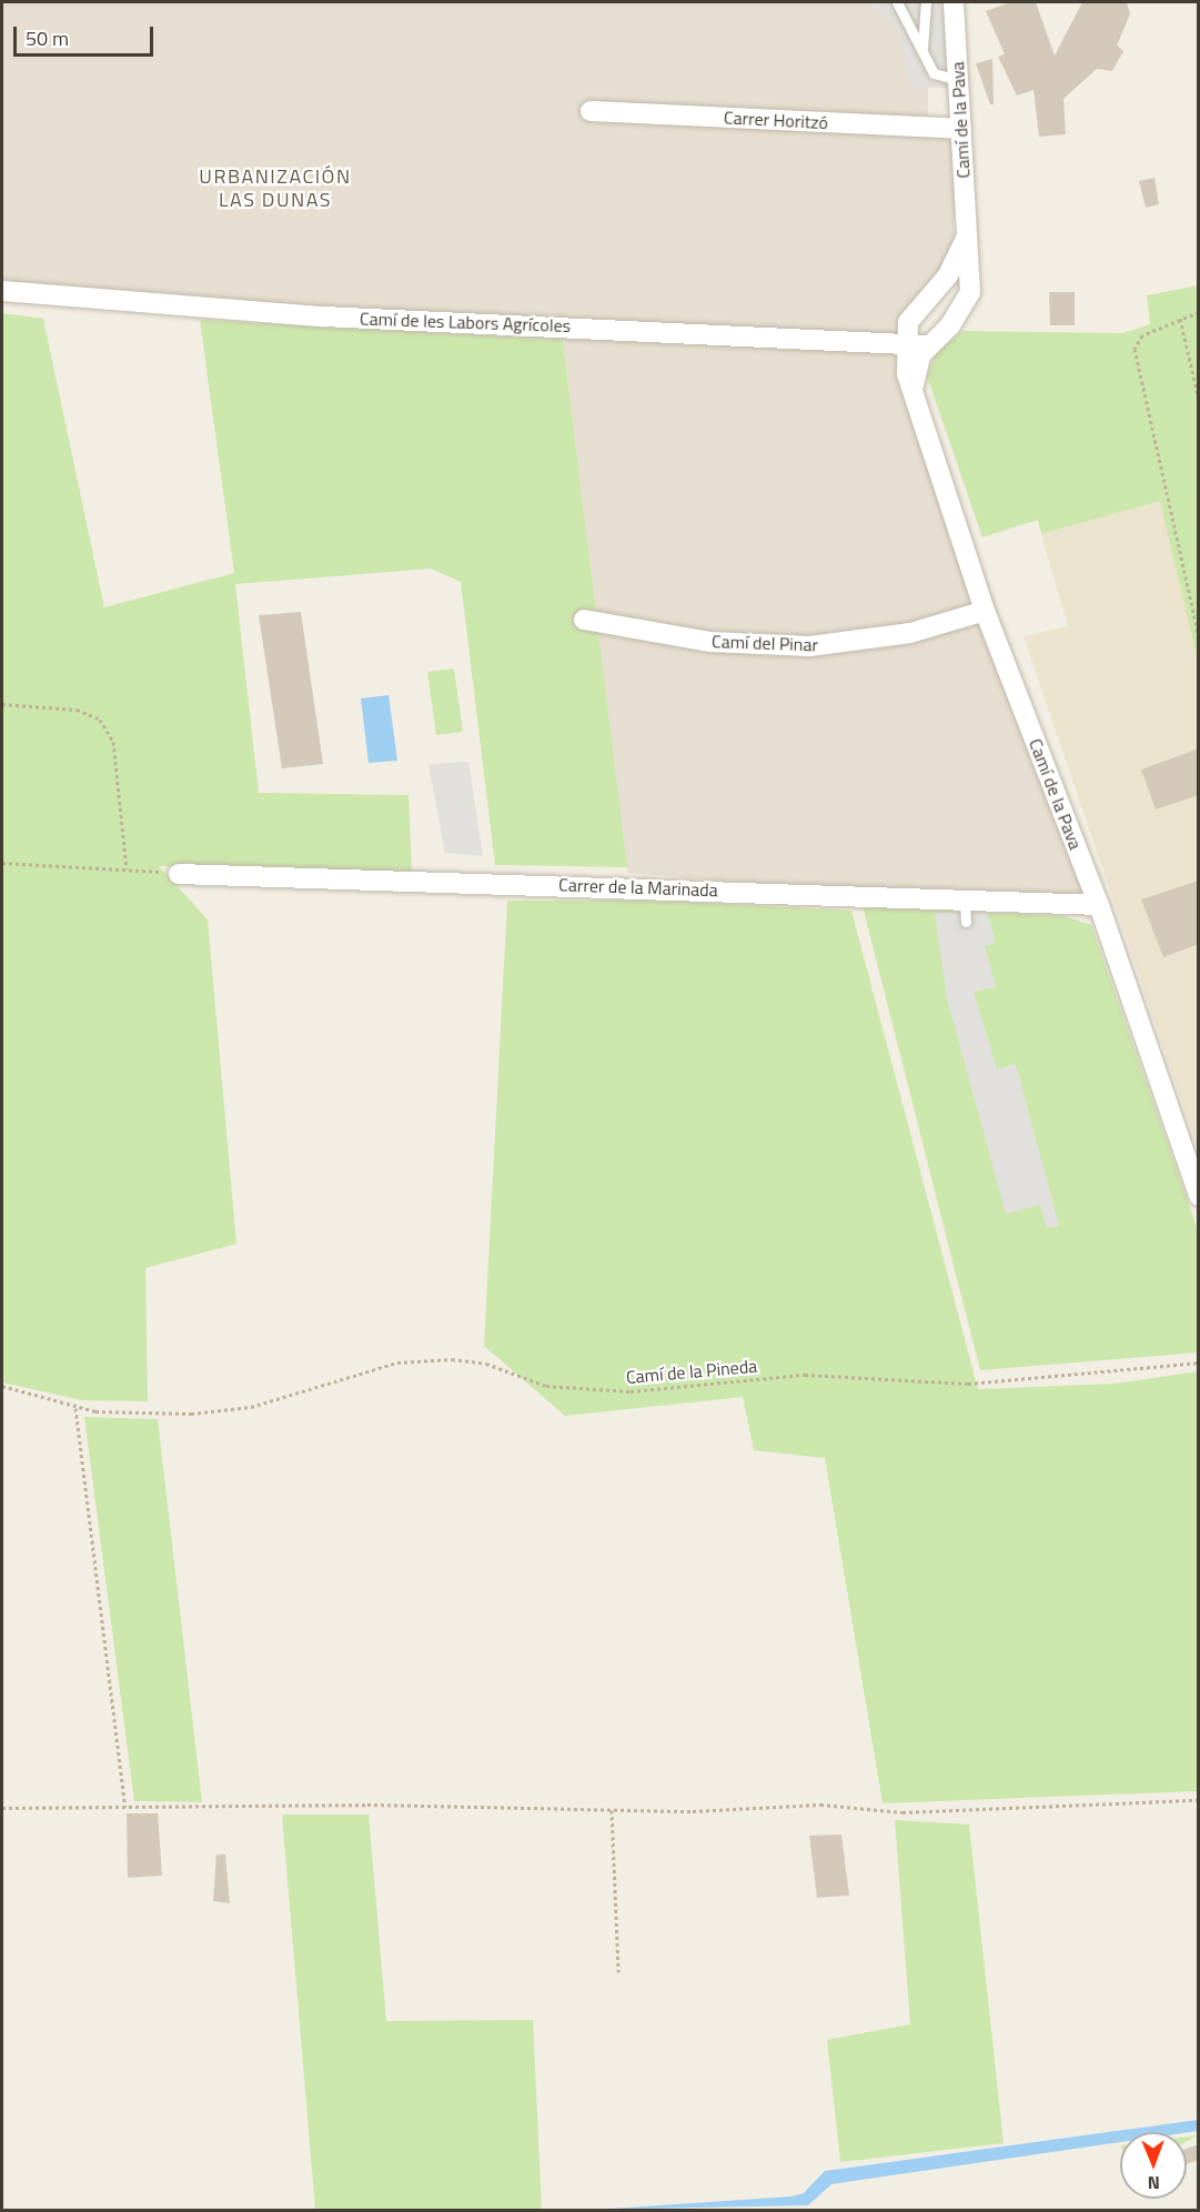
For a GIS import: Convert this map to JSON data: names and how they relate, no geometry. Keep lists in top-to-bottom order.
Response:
{
  "streets": {
    "street": [
      "Carrer Horitzó",
      "Camí de la Pava",
      "Camí de les Labors Agrícoles",
      "Camí del Pinar",
      "Carrer de la Marinada"
    ],
    "path": ["Camí de la Pineda"]
  },
  "crossings": [
    ["Carrer Horitzó", "Camí de la Pava"],
    ["Camí de la Pava", "Camí de les Labors Agrícoles"],
    ["Camí de la Pava", "Camí del Pinar"],
    ["Camí de la Pava", "Carrer de la Marinada"]
  ],
  "districts": ["URBANIZACIÓN LAS DUNAS"],
  "scale_bar": "50 m",
  "north": "bottom"
}
